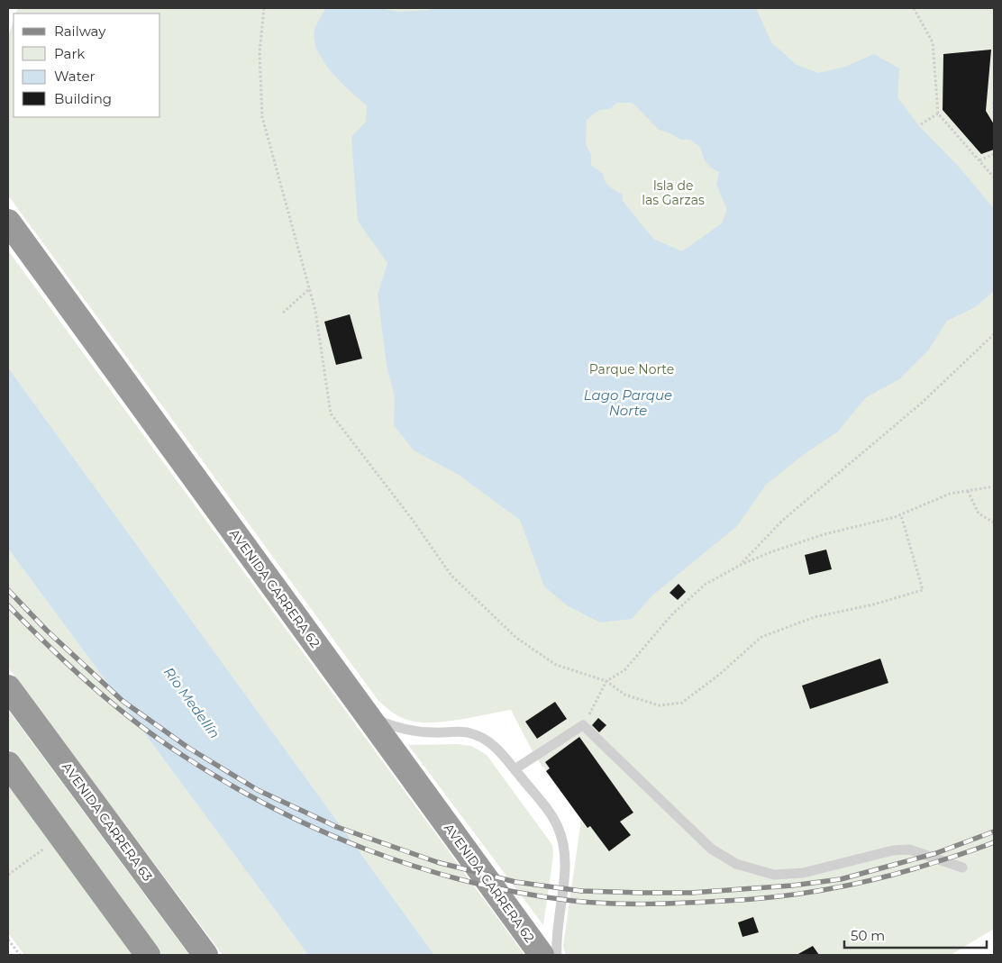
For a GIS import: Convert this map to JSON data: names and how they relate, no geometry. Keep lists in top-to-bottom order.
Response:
{
  "streets": {
    "highway": ["AVENIDA CARRERA 62", "AVENIDA CARRERA 63"]
  },
  "water": ["Lago Parque Norte", "Río Medellín"],
  "parks": ["Isla de las Garzas", "Parque Norte"],
  "legend": [
    "Railway",
    "Park",
    "Water",
    "Building"
  ],
  "scale_bar": "50 m"
}
